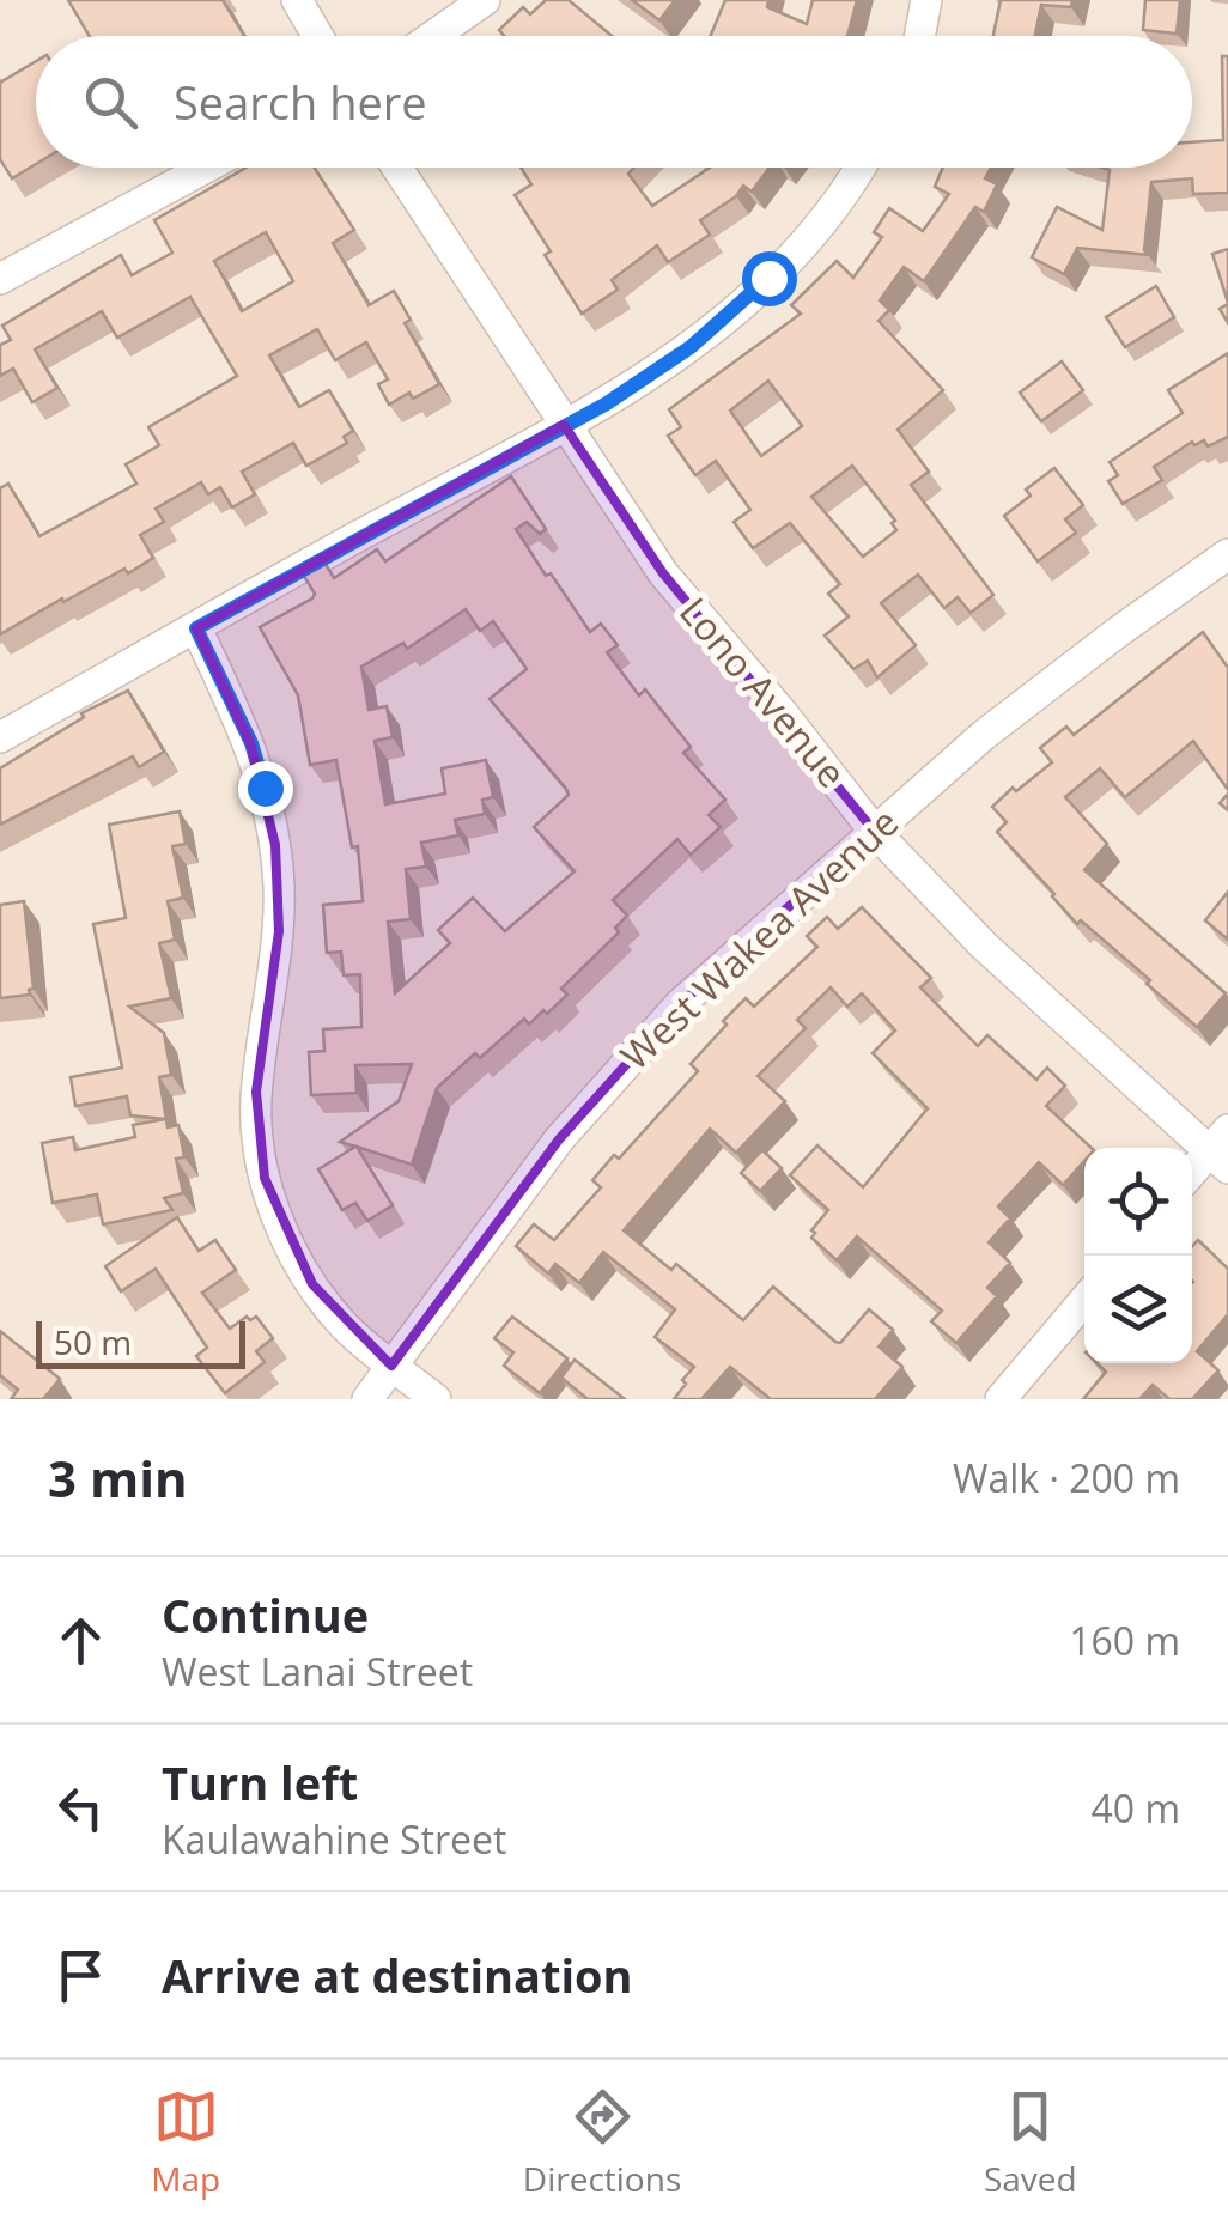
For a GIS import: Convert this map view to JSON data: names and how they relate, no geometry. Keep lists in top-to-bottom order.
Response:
{
  "streets": {
    "street": ["Lono Avenue", "West Wakea Avenue"]
  },
  "crossings": [
    ["Lono Avenue", "West Wakea Avenue"]
  ],
  "scale_bar": "50 m",
  "page": {
    "search": "Search here",
    "scale": "50 m",
    "heading": ["3 min", "Walk · 200 m"],
    "list": [
      ["Continue", "West Lanai Street", "160 m"],
      ["Turn left", "Kaulawahine Street", "40 m"],
      "Arrive at destination"
    ],
    "nav": ["Map", "Directions", "Saved"]
  }
}
